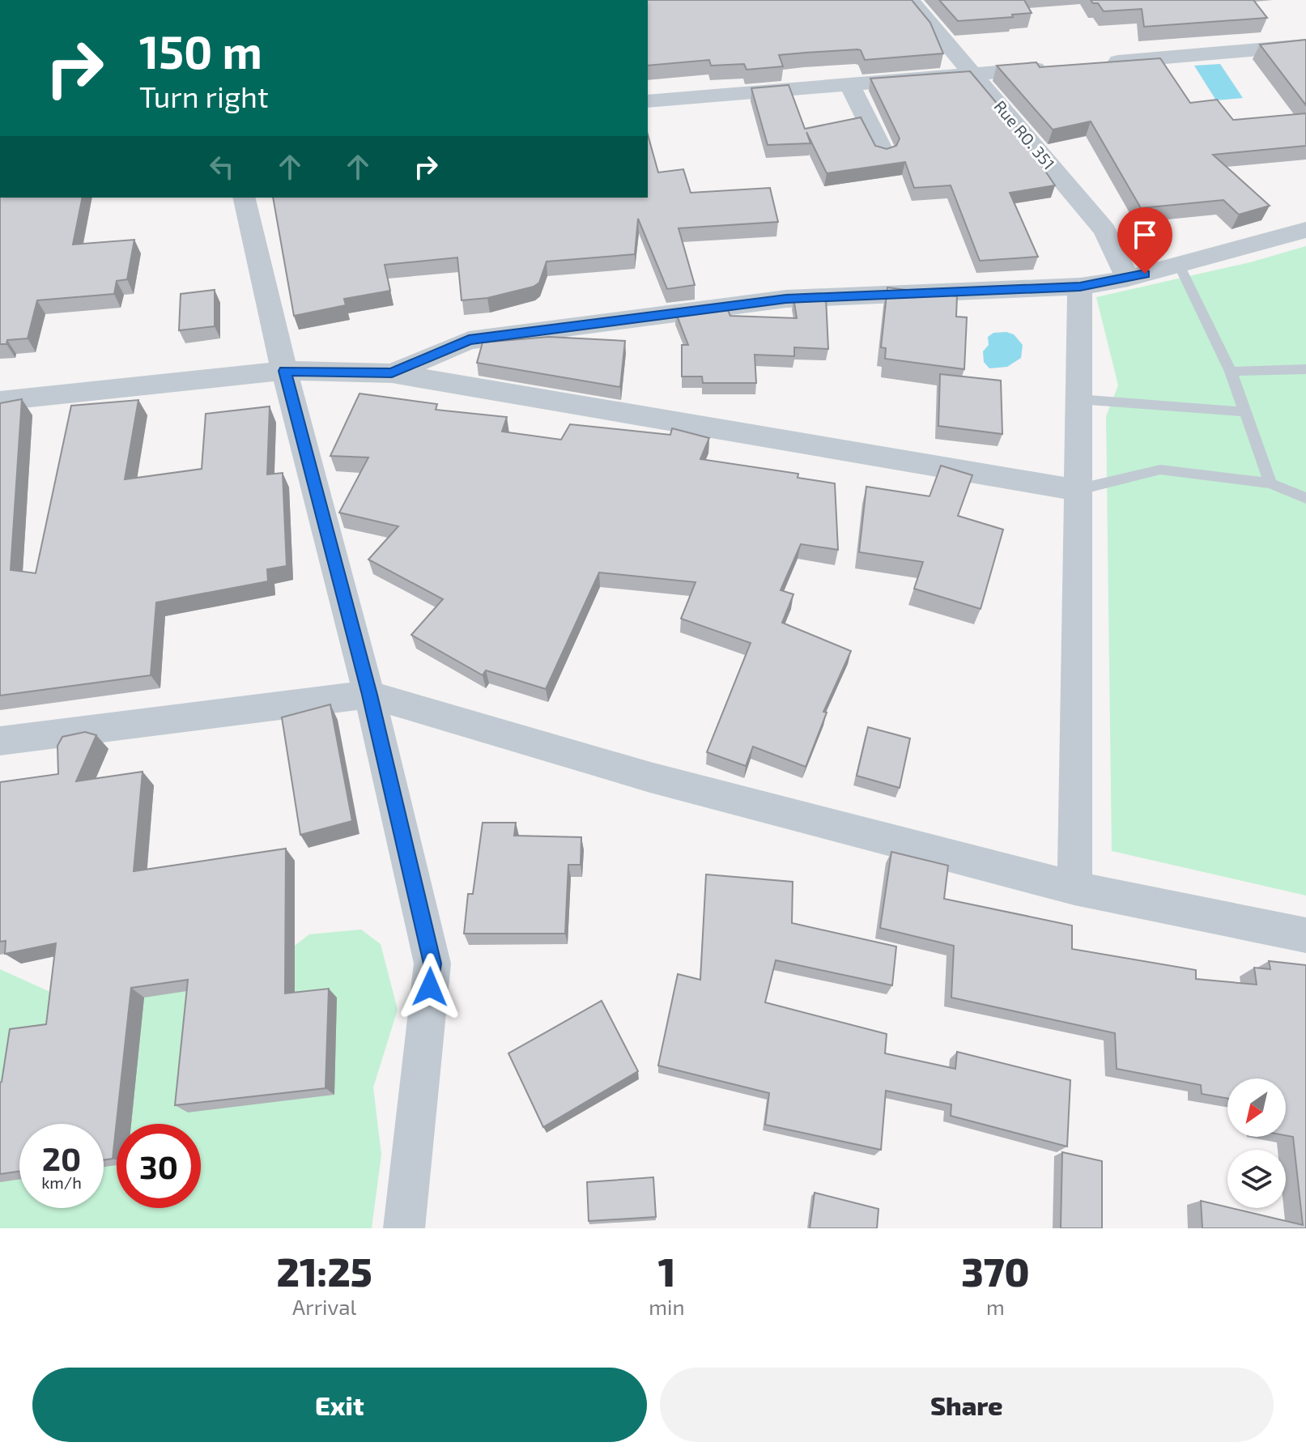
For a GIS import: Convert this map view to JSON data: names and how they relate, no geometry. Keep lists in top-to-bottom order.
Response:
{
  "streets": {
    "street": ["Rue RO. 351"]
  },
  "north": "bottom left",
  "page": {
    "turn": ["150 m", "Turn right"],
    "speed": "20 km/h",
    "limit": "30",
    "eta": [
      "21:25",
      "Arrival",
      "1",
      "min",
      "370",
      "m"
    ],
    "buttons": ["Exit", "Share"]
  }
}
